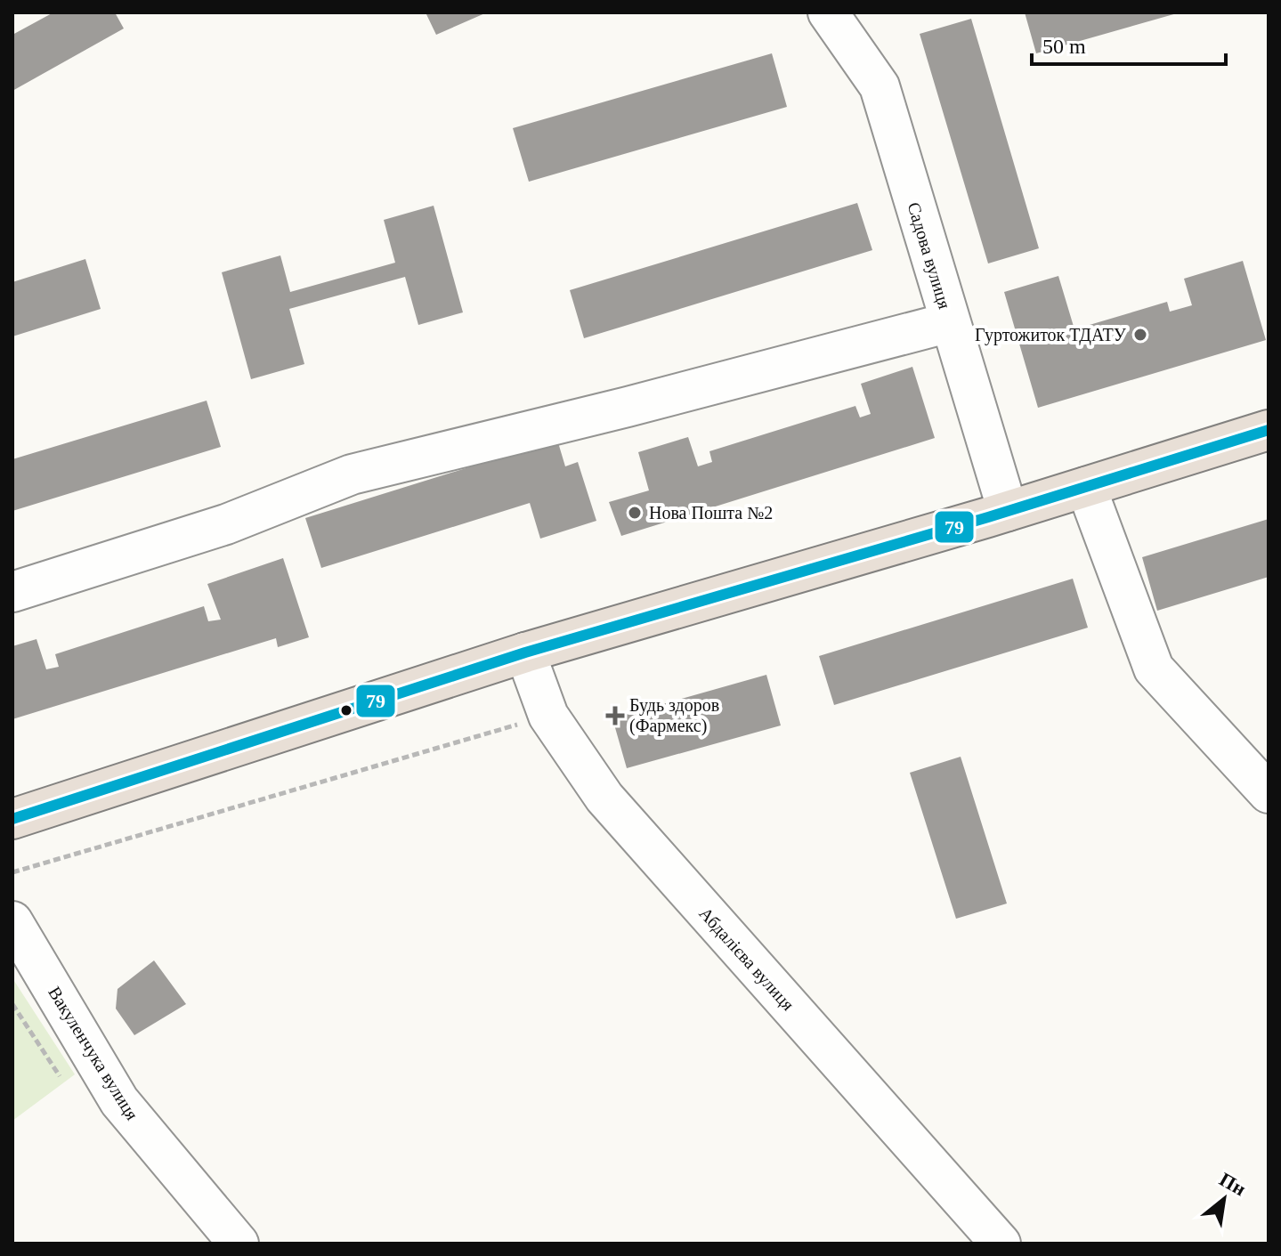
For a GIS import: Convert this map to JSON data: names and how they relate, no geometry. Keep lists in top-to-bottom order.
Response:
{
  "streets": {
    "street": ["Садова вулиця", "Абдалієва вулиця", "Вакуленчука вулиця"]
  },
  "places": {
    "other": ["Гуртожиток ТДАТУ", "Нова Пошта №2"],
    "health": ["Будь здоров (Фармекс)"]
  },
  "lines": ["transit line 79"],
  "scale_bar": "50 m",
  "north": "top right"
}
